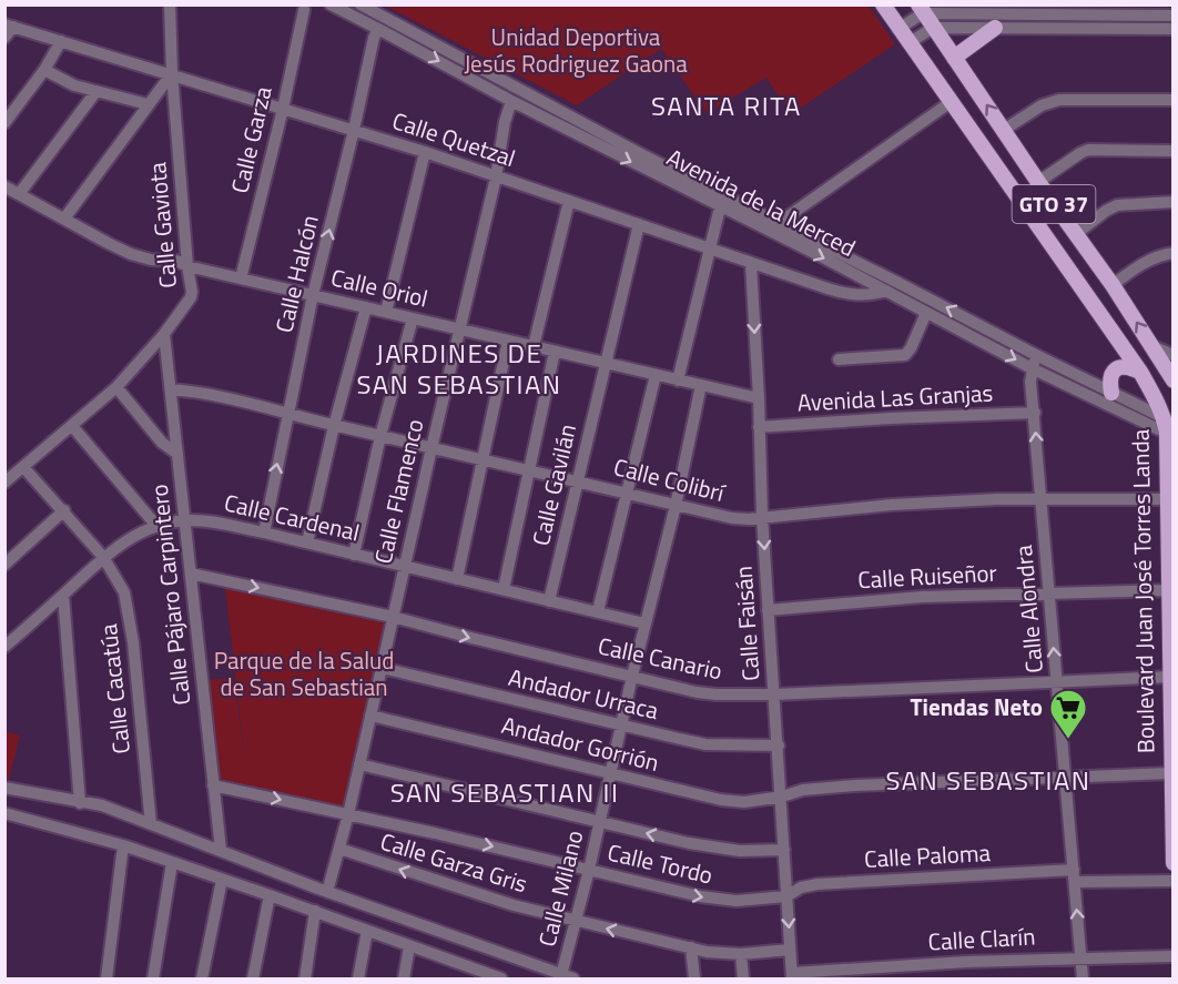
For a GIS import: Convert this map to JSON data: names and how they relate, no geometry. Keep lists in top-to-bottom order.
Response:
{
  "streets": {
    "main road": ["GTO 37", "Boulevard Juan José Torres Landa"],
    "street": [
      "Calle Garza",
      "Calle Quetzal",
      "Avenida de la Merced",
      "Calle Gaviota",
      "Calle Halcón",
      "Calle Oriol",
      "Avenida Las Granjas",
      "Calle Colibrí",
      "Calle Gavilán",
      "Calle Flamenco",
      "Calle Cardenal",
      "Calle Ruiseñor",
      "Calle Pájaro Carpintero",
      "Calle Alondra",
      "Calle Faisán",
      "Calle Canario",
      "Calle Cacatúa",
      "Andador Urraca",
      "Andador Gorrión",
      "Calle Paloma",
      "Calle Garza Gris",
      "Calle Tordo",
      "Calle Milano",
      "Calle Clarín"
    ]
  },
  "crossings": [
    ["Calle Garza", "Calle Quetzal"],
    ["Calle Garza", "Calle Oriol"],
    ["Calle Quetzal", "Avenida de la Merced"],
    ["Calle Quetzal", "Calle Gaviota"],
    ["Calle Quetzal", "Calle Halcón"],
    ["Calle Quetzal", "Calle Gavilán"],
    ["Calle Quetzal", "Calle Flamenco"],
    ["Calle Quetzal", "Calle Faisán"],
    ["Avenida de la Merced", "Calle Halcón"],
    ["Avenida de la Merced", "Calle Flamenco"],
    ["Avenida de la Merced", "Boulevard Juan José Torres Landa"],
    ["Avenida de la Merced", "Calle Alondra"],
    ["Calle Gaviota", "Calle Oriol"],
    ["Calle Gaviota", "Calle Pájaro Carpintero"],
    ["Calle Gaviota", "Calle Cacatúa"],
    ["Calle Halcón", "Calle Oriol"],
    ["Calle Halcón", "Calle Colibrí"],
    ["Calle Halcón", "Calle Cardenal"],
    ["Calle Oriol", "Calle Gavilán"],
    ["Calle Oriol", "Calle Flamenco"],
    ["Calle Oriol", "Calle Faisán"],
    ["Calle Oriol", "Calle Milano"],
    ["Avenida Las Granjas", "Calle Alondra"],
    ["Avenida Las Granjas", "Calle Faisán"],
    ["Calle Colibrí", "Calle Gavilán"],
    ["Calle Colibrí", "Calle Flamenco"],
    ["Calle Colibrí", "Boulevard Juan José Torres Landa"],
    ["Calle Colibrí", "Calle Pájaro Carpintero"],
    ["Calle Colibrí", "Calle Alondra"],
    ["Calle Colibrí", "Calle Faisán"],
    ["Calle Colibrí", "Calle Milano"],
    ["Calle Gavilán", "Calle Cardenal"],
    ["Calle Flamenco", "Calle Cardenal"],
    ["Calle Flamenco", "Calle Canario"],
    ["Calle Flamenco", "Andador Urraca"],
    ["Calle Flamenco", "Andador Gorrión"],
    ["Calle Flamenco", "Calle Garza Gris"],
    ["Calle Flamenco", "Calle Tordo"],
    ["Calle Cardenal", "Calle Pájaro Carpintero"],
    ["Calle Cardenal", "Calle Cacatúa"],
    ["Calle Cardenal", "Calle Milano"],
    ["Calle Ruiseñor", "Boulevard Juan José Torres Landa"],
    ["Calle Ruiseñor", "Calle Alondra"],
    ["Calle Ruiseñor", "Calle Faisán"],
    ["Boulevard Juan José Torres Landa", "Calle Canario"],
    ["Boulevard Juan José Torres Landa", "Andador Gorrión"],
    ["Calle Pájaro Carpintero", "Calle Canario"],
    ["Calle Pájaro Carpintero", "Calle Tordo"],
    ["Calle Alondra", "Calle Canario"],
    ["Calle Alondra", "Andador Gorrión"],
    ["Calle Alondra", "Calle Paloma"],
    ["Calle Alondra", "Calle Clarín"],
    ["Calle Faisán", "Calle Canario"],
    ["Calle Faisán", "Andador Urraca"],
    ["Calle Faisán", "Andador Gorrión"],
    ["Calle Faisán", "Calle Paloma"],
    ["Calle Faisán", "Calle Garza Gris"],
    ["Calle Faisán", "Calle Tordo"],
    ["Calle Faisán", "Calle Clarín"],
    ["Calle Canario", "Calle Milano"],
    ["Andador Urraca", "Calle Milano"],
    ["Andador Gorrión", "Calle Milano"],
    ["Calle Paloma", "Calle Tordo"],
    ["Calle Garza Gris", "Calle Milano"],
    ["Calle Tordo", "Calle Milano"]
  ],
  "one_way": ["Calle Alondra", "Calle Canario"],
  "districts": [
    "SANTA RITA",
    "JARDINES DE SAN SEBASTIAN",
    "SAN SEBASTIAN",
    "SAN SEBASTIAN II"
  ],
  "parks": ["Unidad Deportiva Jesús Rodriguez Gaona", "Parque de la Salud de San Sebastian"],
  "places": {
    "supermarket": ["Tiendas Neto"]
  }
}
